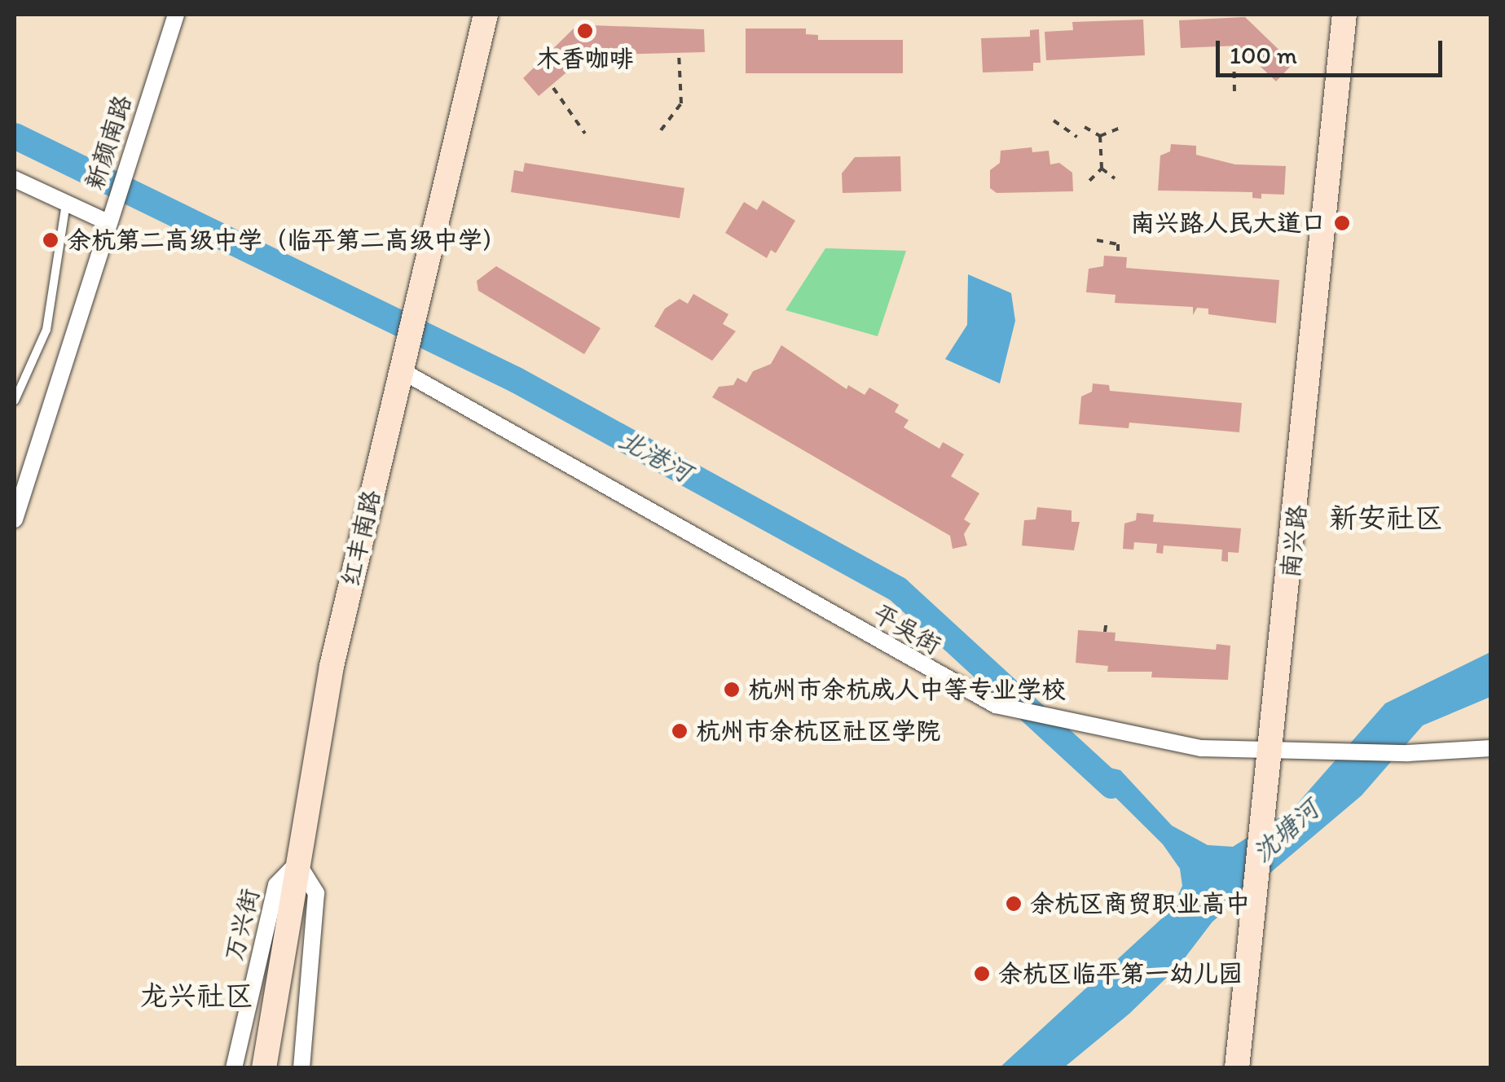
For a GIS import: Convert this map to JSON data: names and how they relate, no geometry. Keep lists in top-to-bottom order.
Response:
{
  "streets": {
    "street": [
      "新颜南路",
      "红丰南路",
      "南兴路",
      "平吴街",
      "万兴街"
    ]
  },
  "crossings": [
    ["红丰南路", "平吴街"],
    ["红丰南路", "万兴街"],
    ["南兴路", "平吴街"]
  ],
  "districts": ["新安社区", "龙兴社区"],
  "water": ["北港河", "沈塘河"],
  "places": [
    "木香咖啡",
    "南兴路人民大道口",
    "余杭第二高级中学（临平第二高级中学）",
    "杭州市余杭成人中等专业学校",
    "杭州市余杭区社区学院",
    "余杭区商贸职业高中",
    "余杭区临平第一幼儿园"
  ],
  "scale_bar": "100 m"
}
